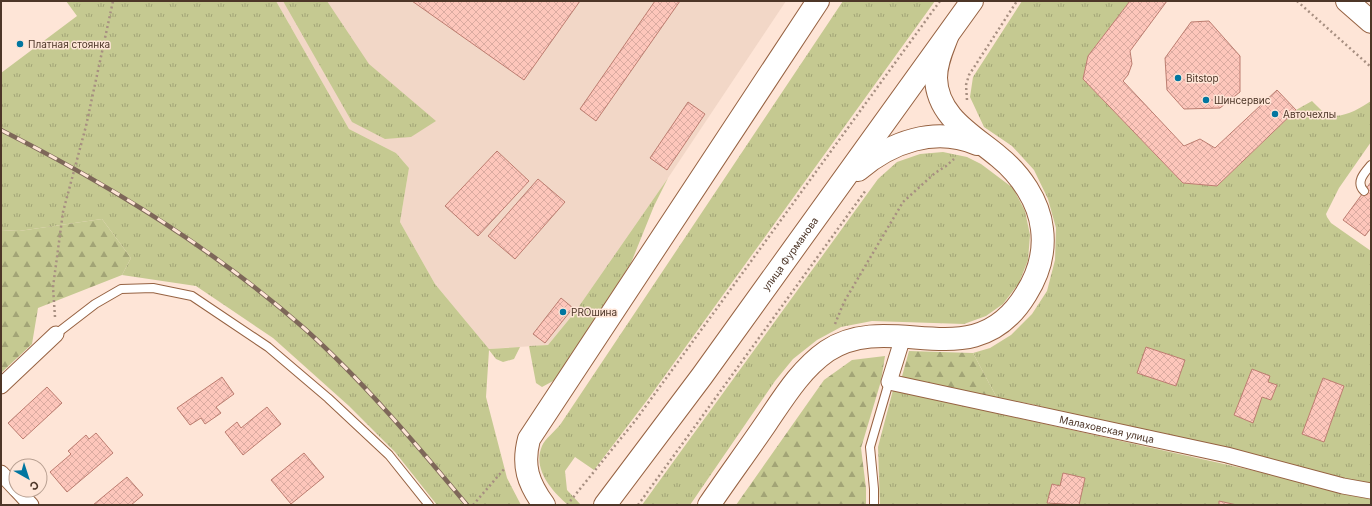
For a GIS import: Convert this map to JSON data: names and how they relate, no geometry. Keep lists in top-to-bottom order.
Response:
{
  "streets": {
    "street": ["улица Фурманова", "Малаховская улица"]
  },
  "places": [
    "Платная стоянка",
    "Bitstop",
    "Шинсервис",
    "Авточехлы",
    "PROшина"
  ],
  "north": "bottom right"
}
